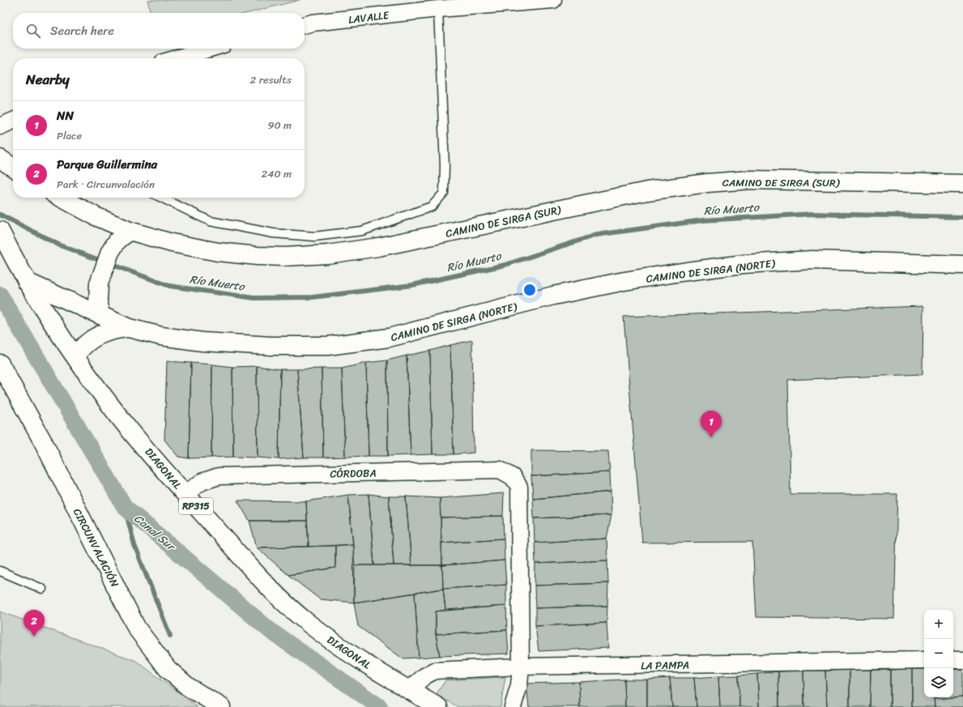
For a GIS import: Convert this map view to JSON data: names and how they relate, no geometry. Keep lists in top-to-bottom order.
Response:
{
  "streets": {
    "main road": [
      "CAMINO DE SIRGA (SUR)",
      "CAMINO DE SIRGA (NORTE)",
      "DIAGONAL",
      "RP315",
      "CIRCUNVALACIÓN"
    ],
    "street": ["LAVALLE", "CÓRDOBA", "LA PAMPA"]
  },
  "crossings": [
    ["CAMINO DE SIRGA (NORTE)", "DIAGONAL"],
    ["DIAGONAL", "CÓRDOBA"],
    ["DIAGONAL", "LA PAMPA"],
    ["CÓRDOBA", "LA PAMPA"]
  ],
  "water": ["Río Muerto", "Canal Sur"],
  "page": {
    "search": "Search here",
    "heading": ["Nearby", "2 results"],
    "list": [
      {
        "mark": "1",
        "name": "NN",
        "note": "Place",
        "value": "90 m"
      },
      {
        "mark": "2",
        "name": "Parque Guillermina",
        "note": "Park · Circunvalación",
        "value": "240 m"
      }
    ],
    "pins": ["1", "2"],
    "map_buttons": ["+", "−"]
  }
}
